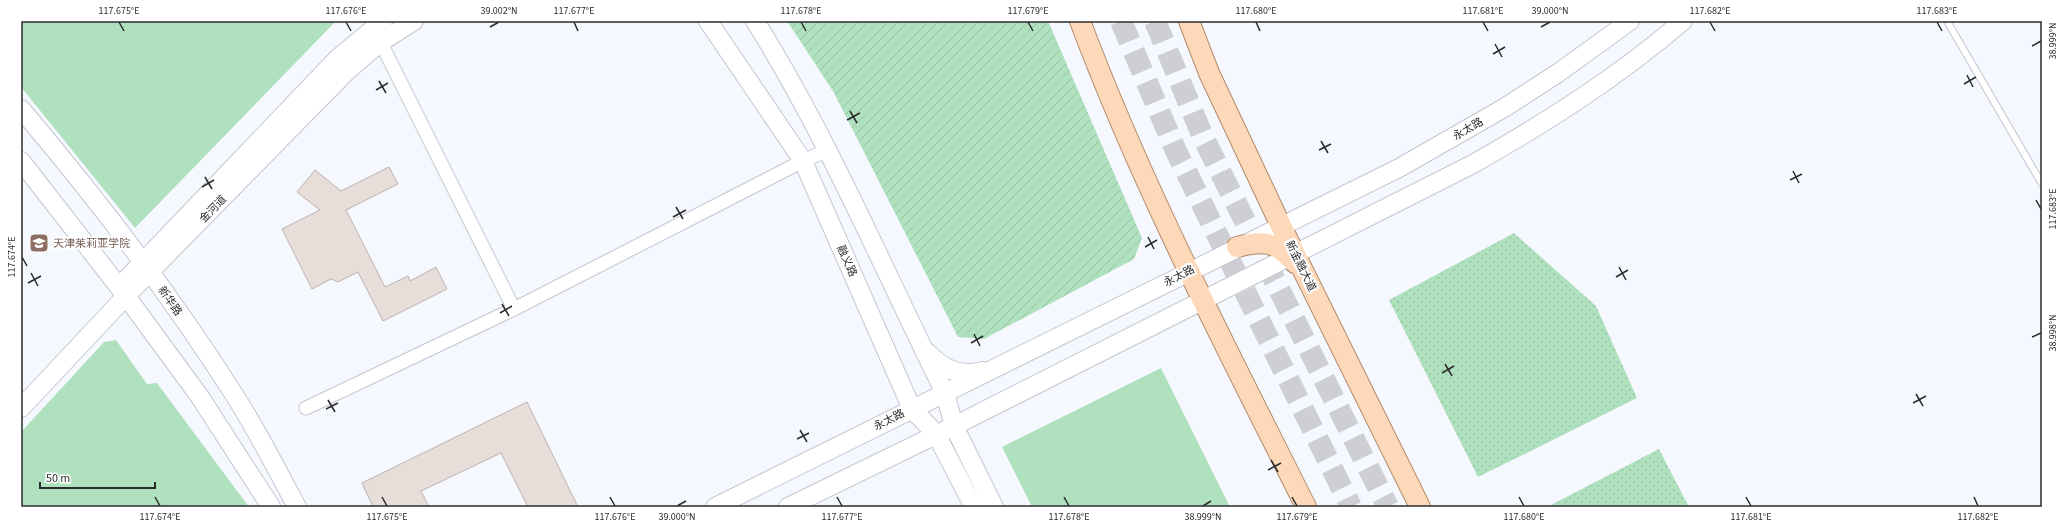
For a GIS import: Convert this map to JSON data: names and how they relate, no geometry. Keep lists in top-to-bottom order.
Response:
{
  "streets": {
    "main road": [
      "永太路",
      "金河道",
      "融义路",
      "新金融大道",
      "新华路"
    ]
  },
  "crossings": [
    ["永太路", "融义路"],
    ["永太路", "新金融大道"],
    ["金河道", "新华路"]
  ],
  "places": {
    "school or university": ["天津茱莉亚学院"]
  },
  "scale_bar": "50 m",
  "coordinates": [
    "117.675°E",
    "117.676°E",
    "39.002°N",
    "117.677°E",
    "117.678°E",
    "117.679°E",
    "117.680°E",
    "117.681°E",
    "39.000°N",
    "117.682°E",
    "117.683°E",
    "38.999°N",
    "117.674°E",
    "38.998°N"
  ]
}
